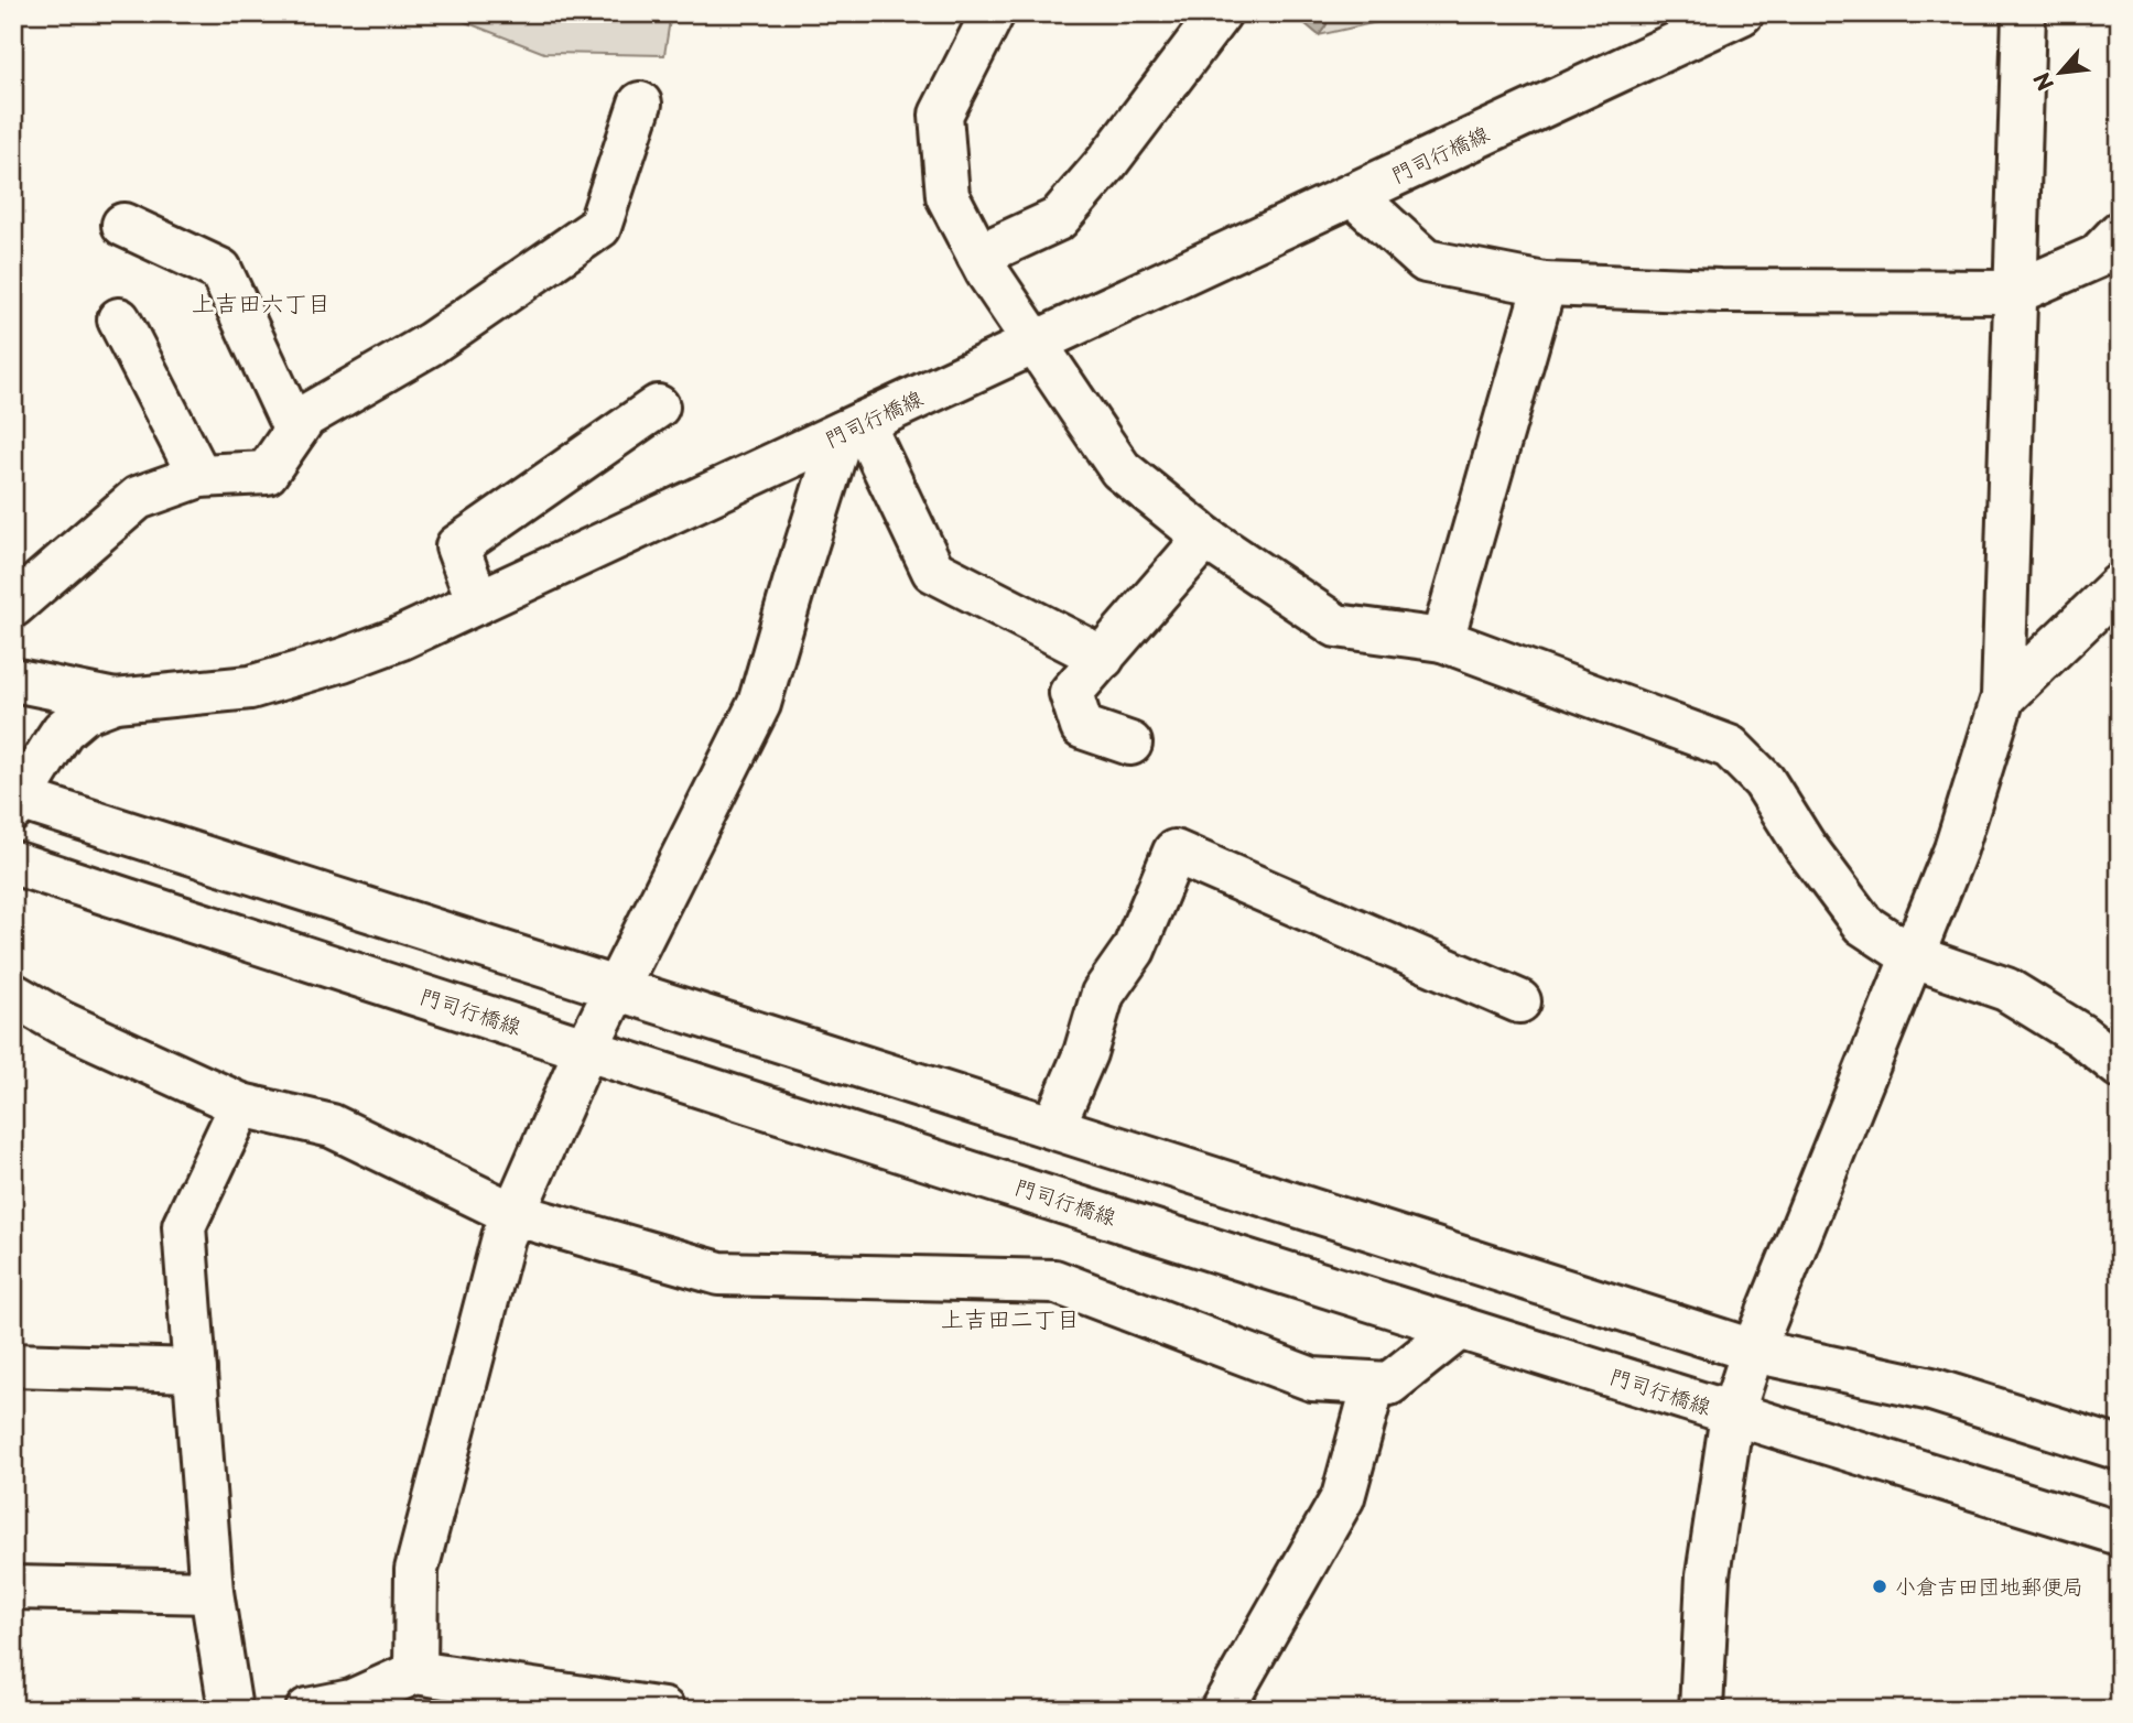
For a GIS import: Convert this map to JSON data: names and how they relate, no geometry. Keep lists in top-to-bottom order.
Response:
{
  "streets": {
    "street": ["門司行橋線"]
  },
  "districts": ["上吉田六丁目", "上吉田二丁目"],
  "places": ["小倉吉田団地郵便局"],
  "north": "bottom left"
}
